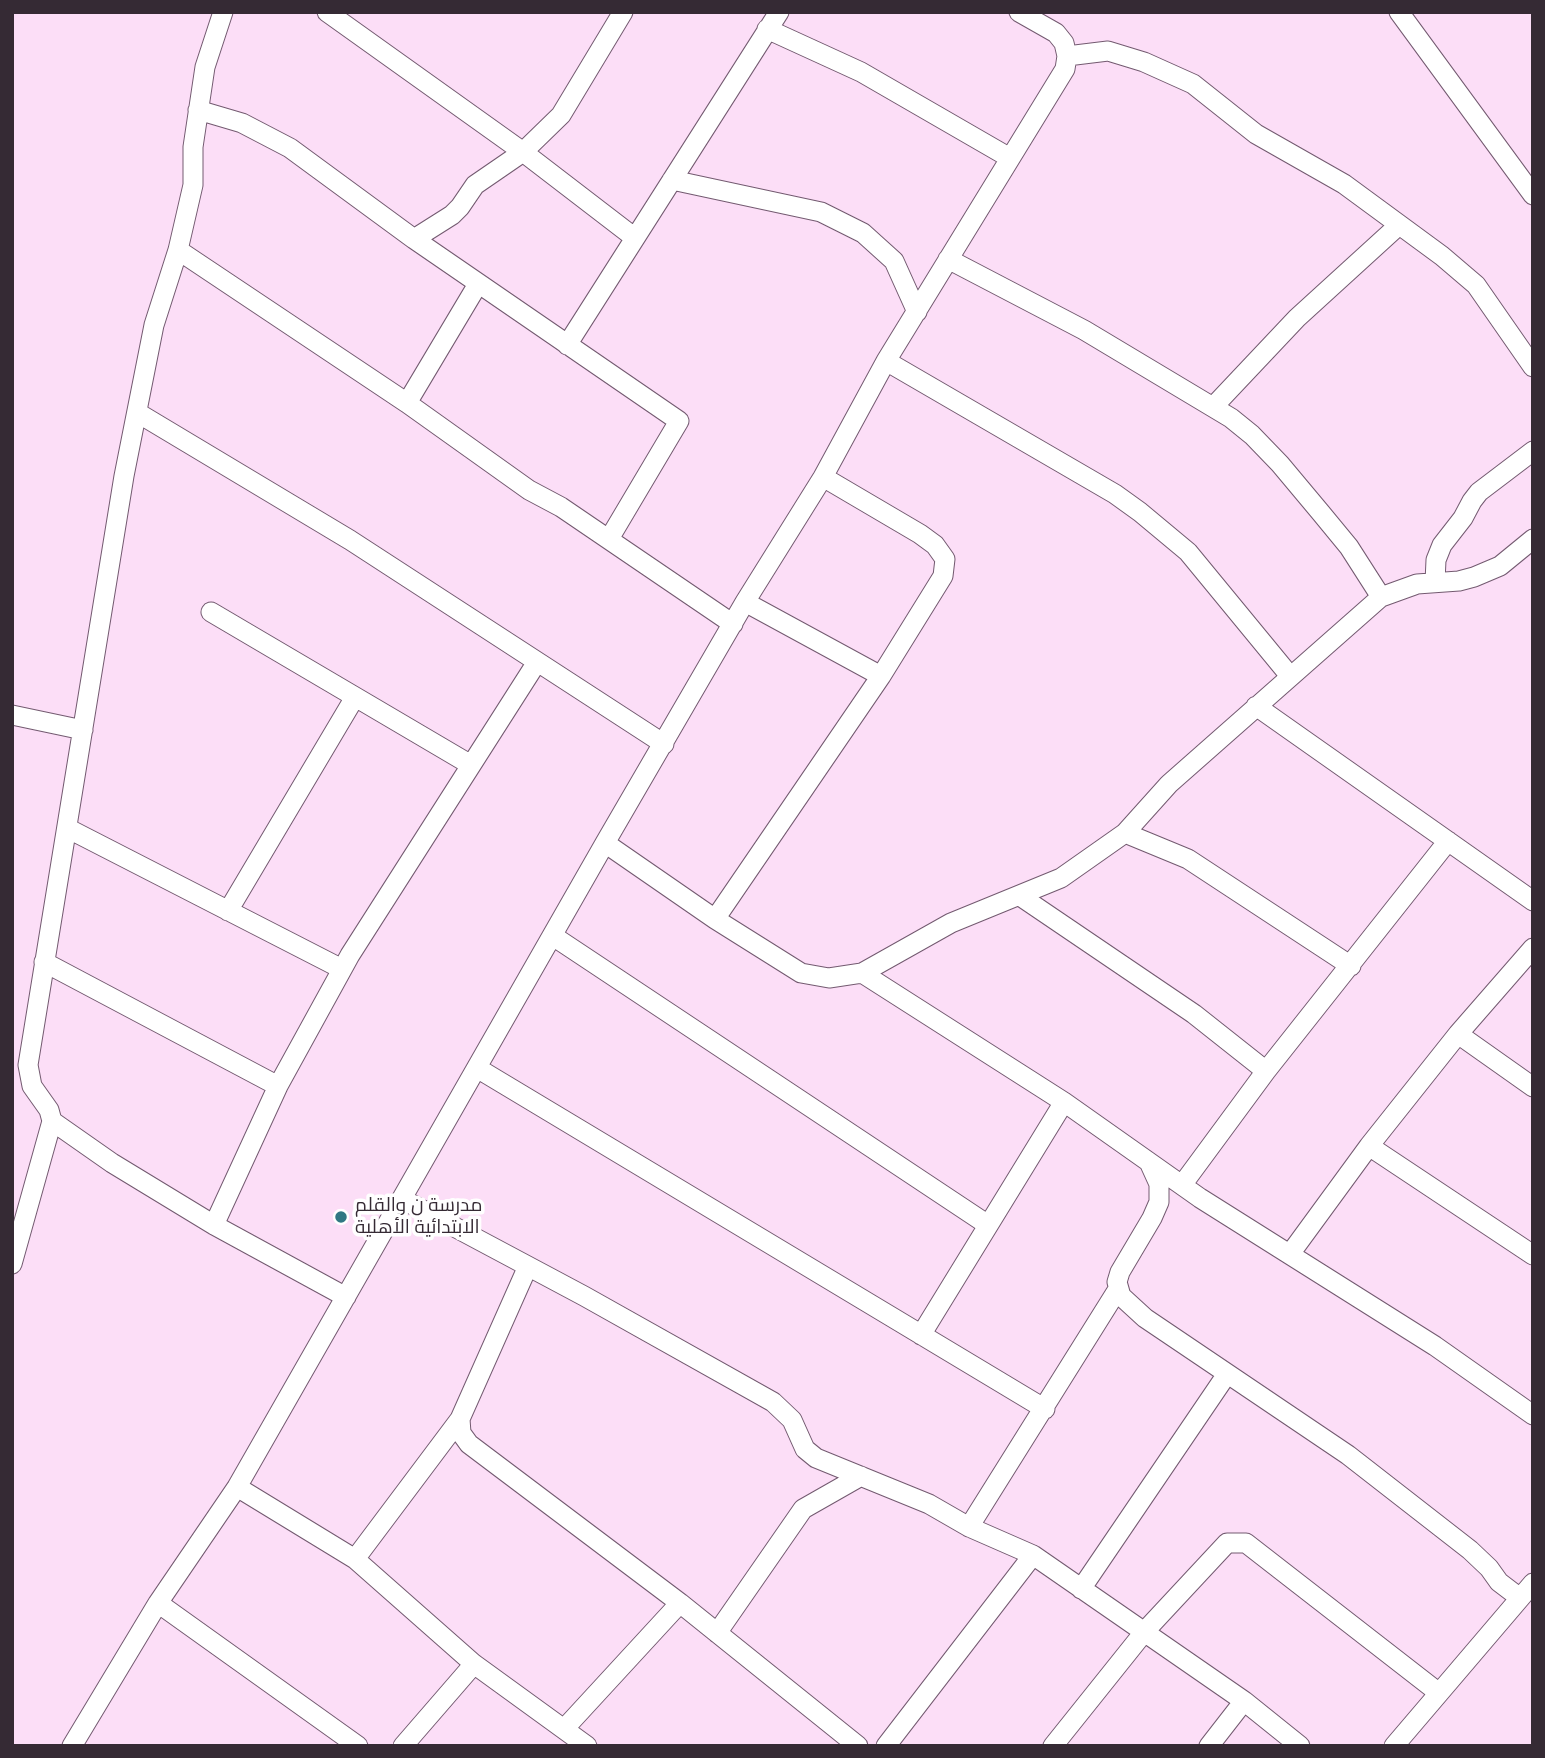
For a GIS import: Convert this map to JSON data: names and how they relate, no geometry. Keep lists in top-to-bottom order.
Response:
{
  "places": ["مدرسة ن والقلم الابتدائية الأهلية"]
}
